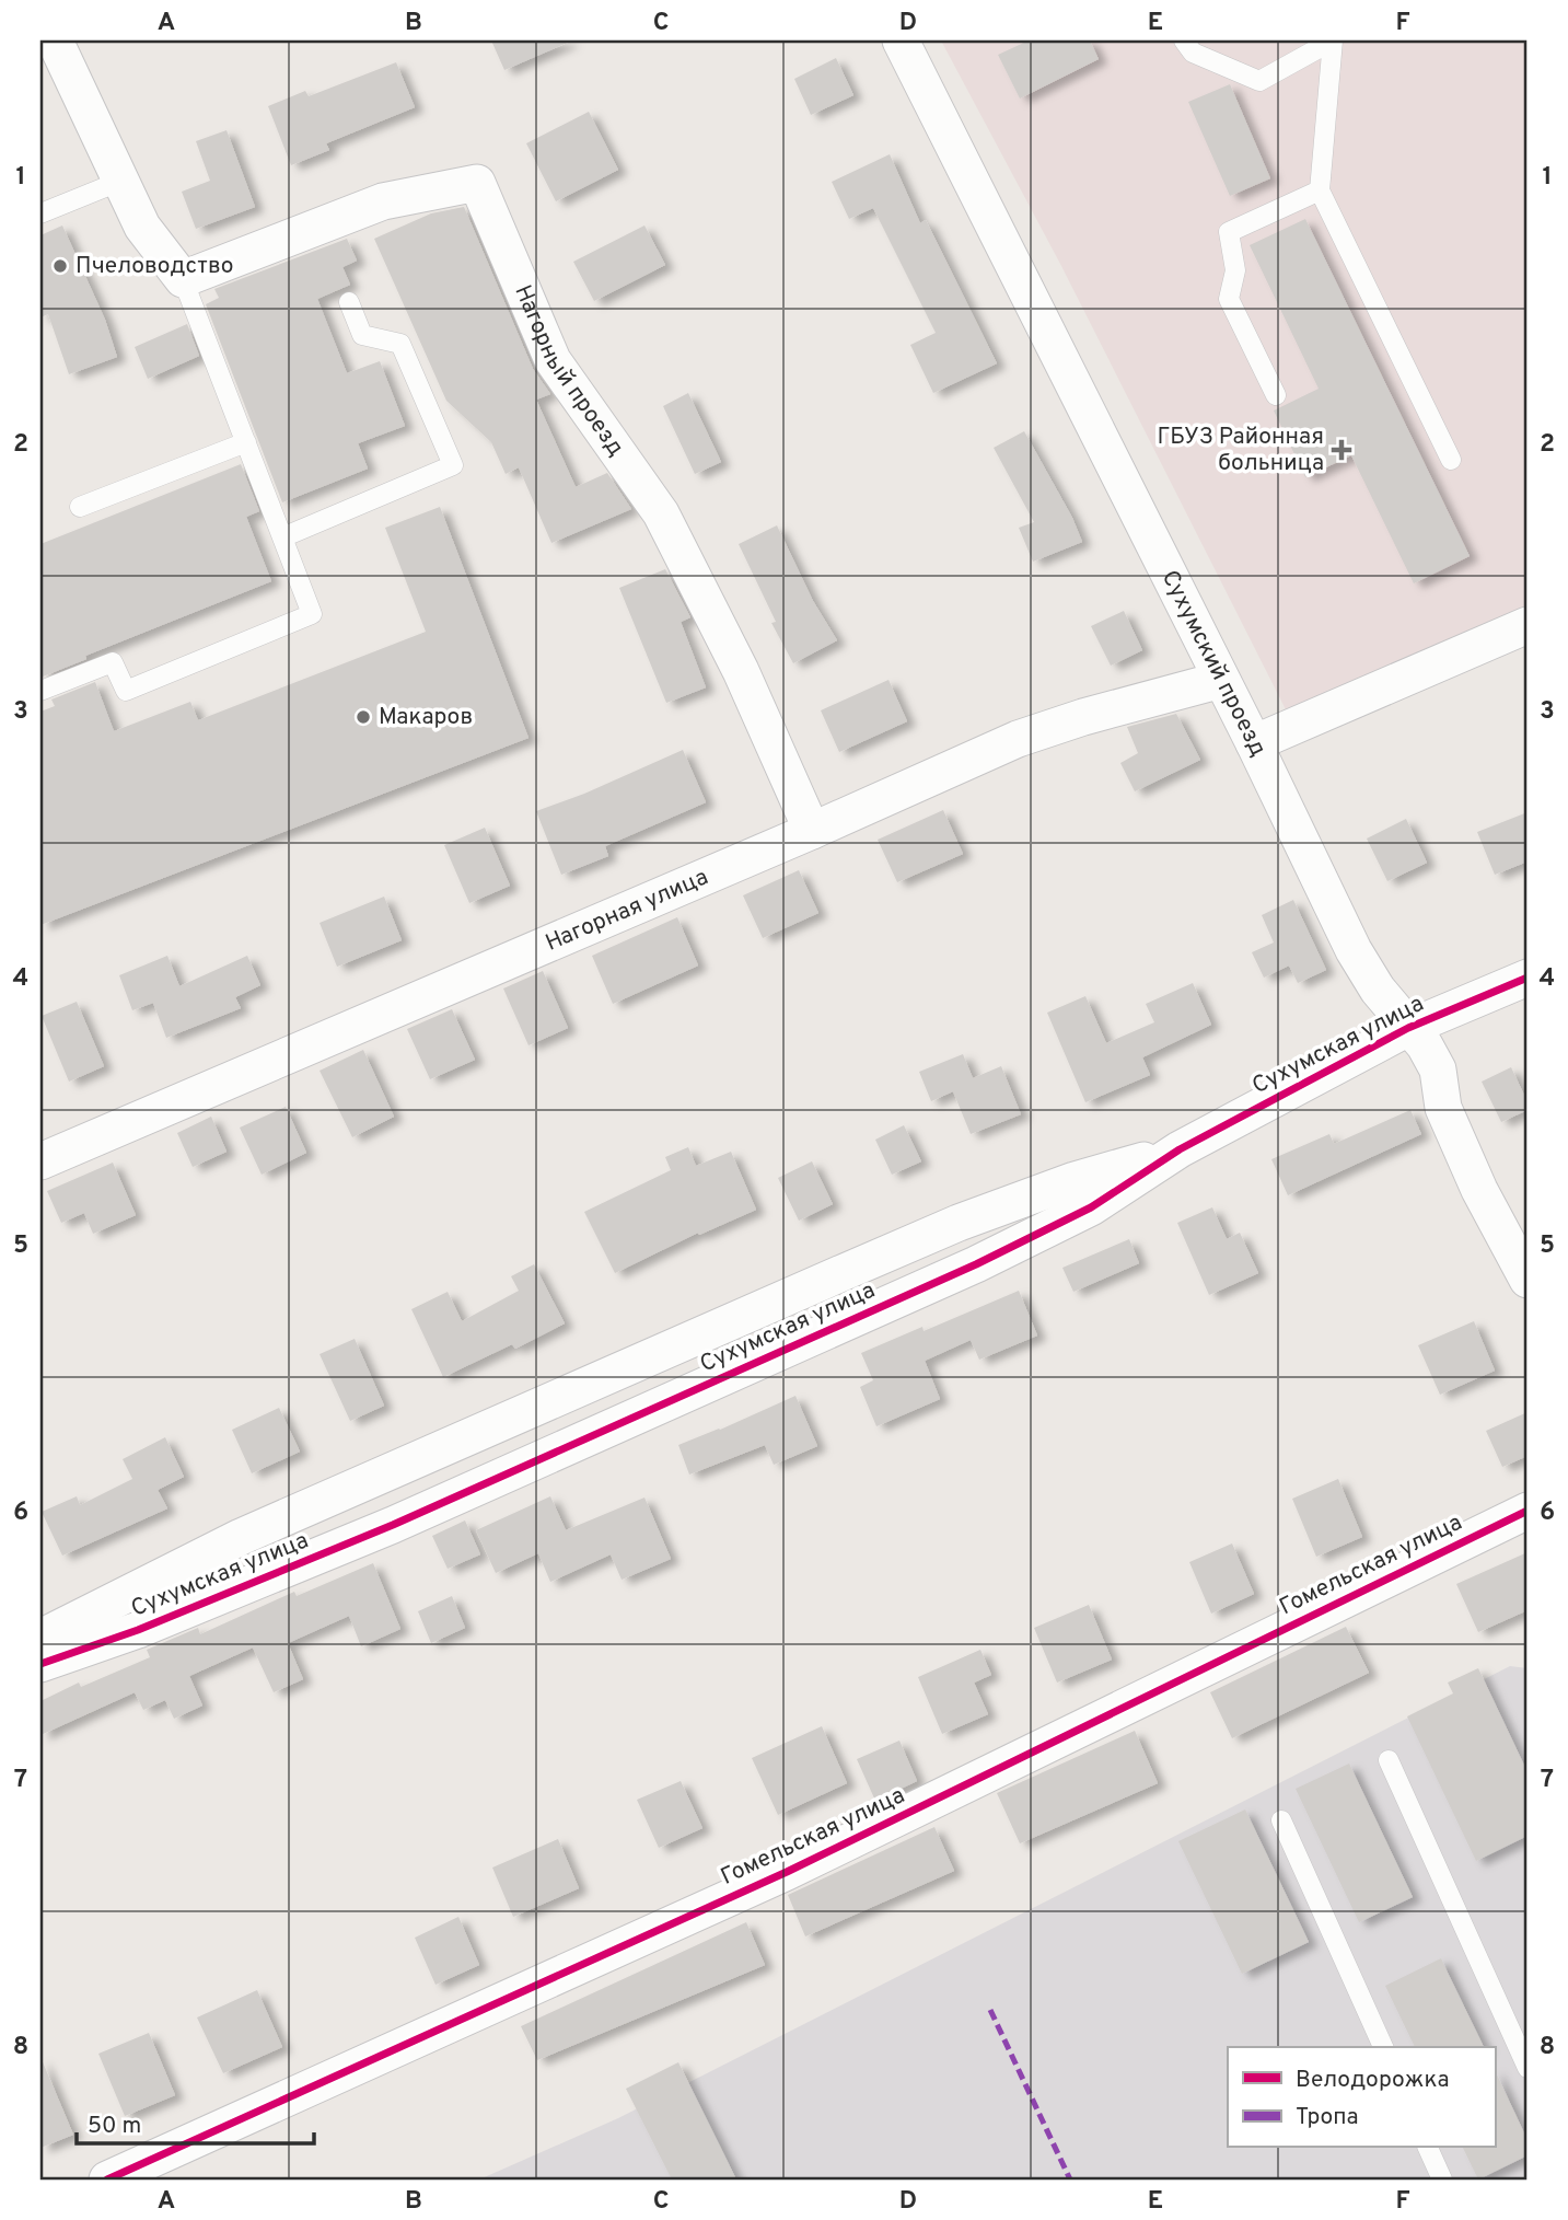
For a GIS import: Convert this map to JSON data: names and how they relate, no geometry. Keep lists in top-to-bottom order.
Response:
{
  "streets": {
    "street": [
      "Нагорный проезд",
      "Сухумский проезд",
      "Нагорная улица",
      "Сухумская улица",
      "Гомельская улица"
    ]
  },
  "crossings": [
    ["Нагорный проезд", "Нагорная улица"],
    ["Сухумский проезд", "Нагорная улица"],
    ["Сухумский проезд", "Сухумская улица"]
  ],
  "places": {
    "other": ["Пчеловодство", "Макаров"],
    "health": ["ГБУЗ Районная больница"]
  },
  "legend": ["Велодорожка", "Тропа"],
  "scale_bar": "50 m",
  "grid": {
    "columns": [
      "A",
      "B",
      "C",
      "D",
      "E",
      "F"
    ],
    "rows": [
      "1",
      "2",
      "3",
      "4",
      "5",
      "6",
      "7",
      "8"
    ]
  }
}
